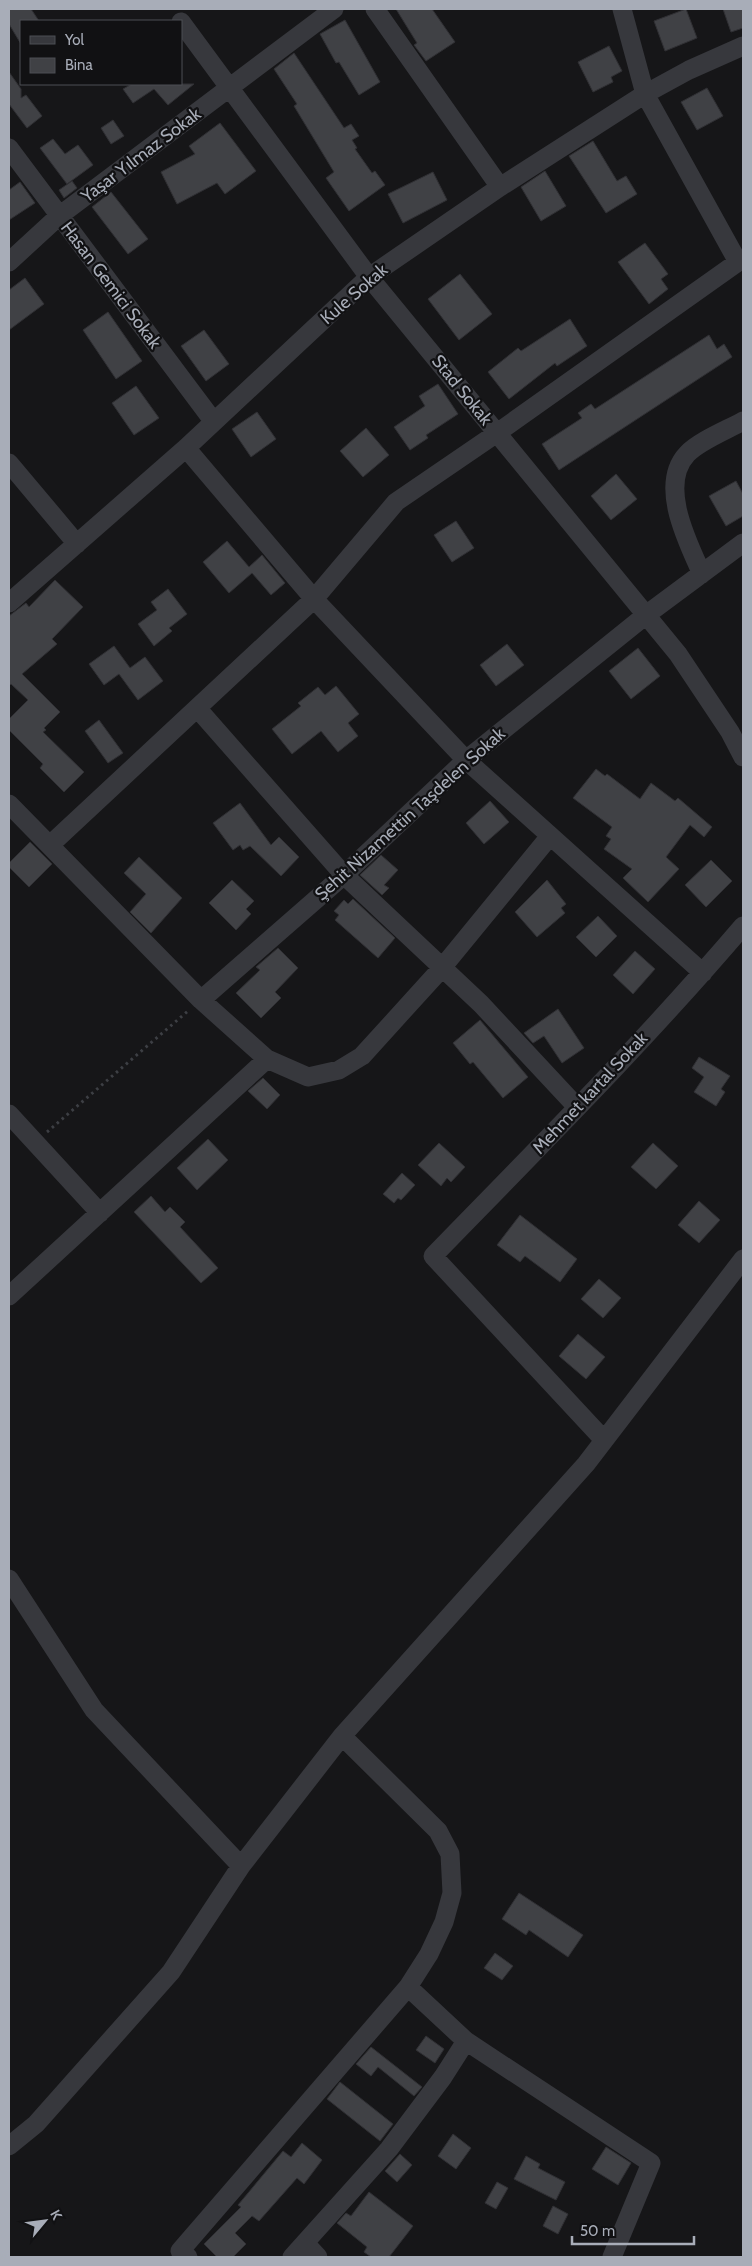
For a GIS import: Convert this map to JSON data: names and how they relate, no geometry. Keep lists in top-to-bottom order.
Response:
{
  "streets": {
    "street": [
      "Yaşar Yılmaz Sokak",
      "Hasan Gemici Sokak",
      "Kule Sokak",
      "Stad Sokak",
      "Şehit Nizamettin Taşdelen Sokak",
      "Mehmet kartal Sokak"
    ]
  },
  "crossings": [
    ["Yaşar Yılmaz Sokak", "Hasan Gemici Sokak"],
    ["Yaşar Yılmaz Sokak", "Stad Sokak"],
    ["Hasan Gemici Sokak", "Kule Sokak"],
    ["Kule Sokak", "Stad Sokak"],
    ["Stad Sokak", "Şehit Nizamettin Taşdelen Sokak"]
  ],
  "legend": ["Yol", "Bina"],
  "scale_bar": "50 m",
  "north": "top right"
}
